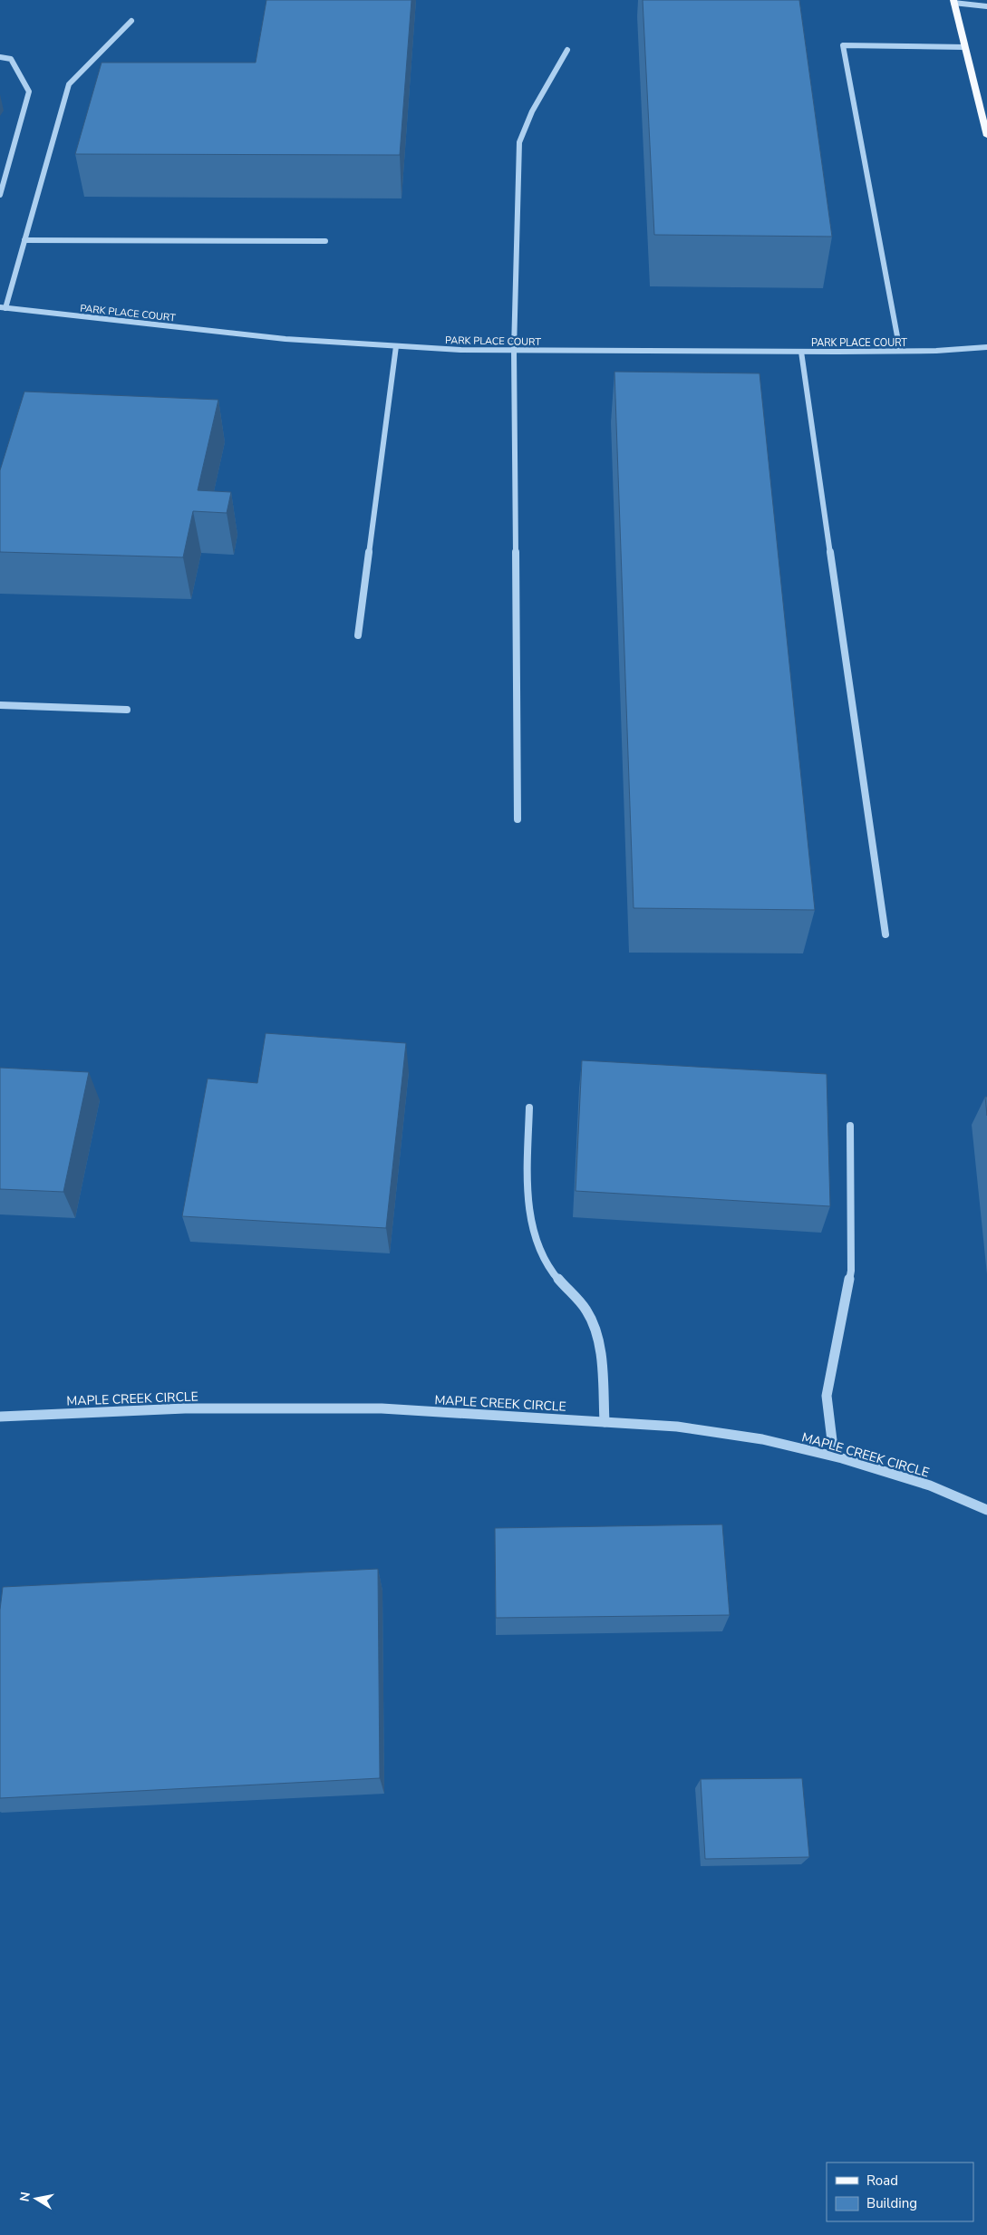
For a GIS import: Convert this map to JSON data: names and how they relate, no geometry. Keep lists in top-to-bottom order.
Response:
{
  "streets": {
    "street": ["PARK PLACE COURT", "MAPLE CREEK CIRCLE"]
  },
  "legend": ["Road", "Building"],
  "north": "left"
}
